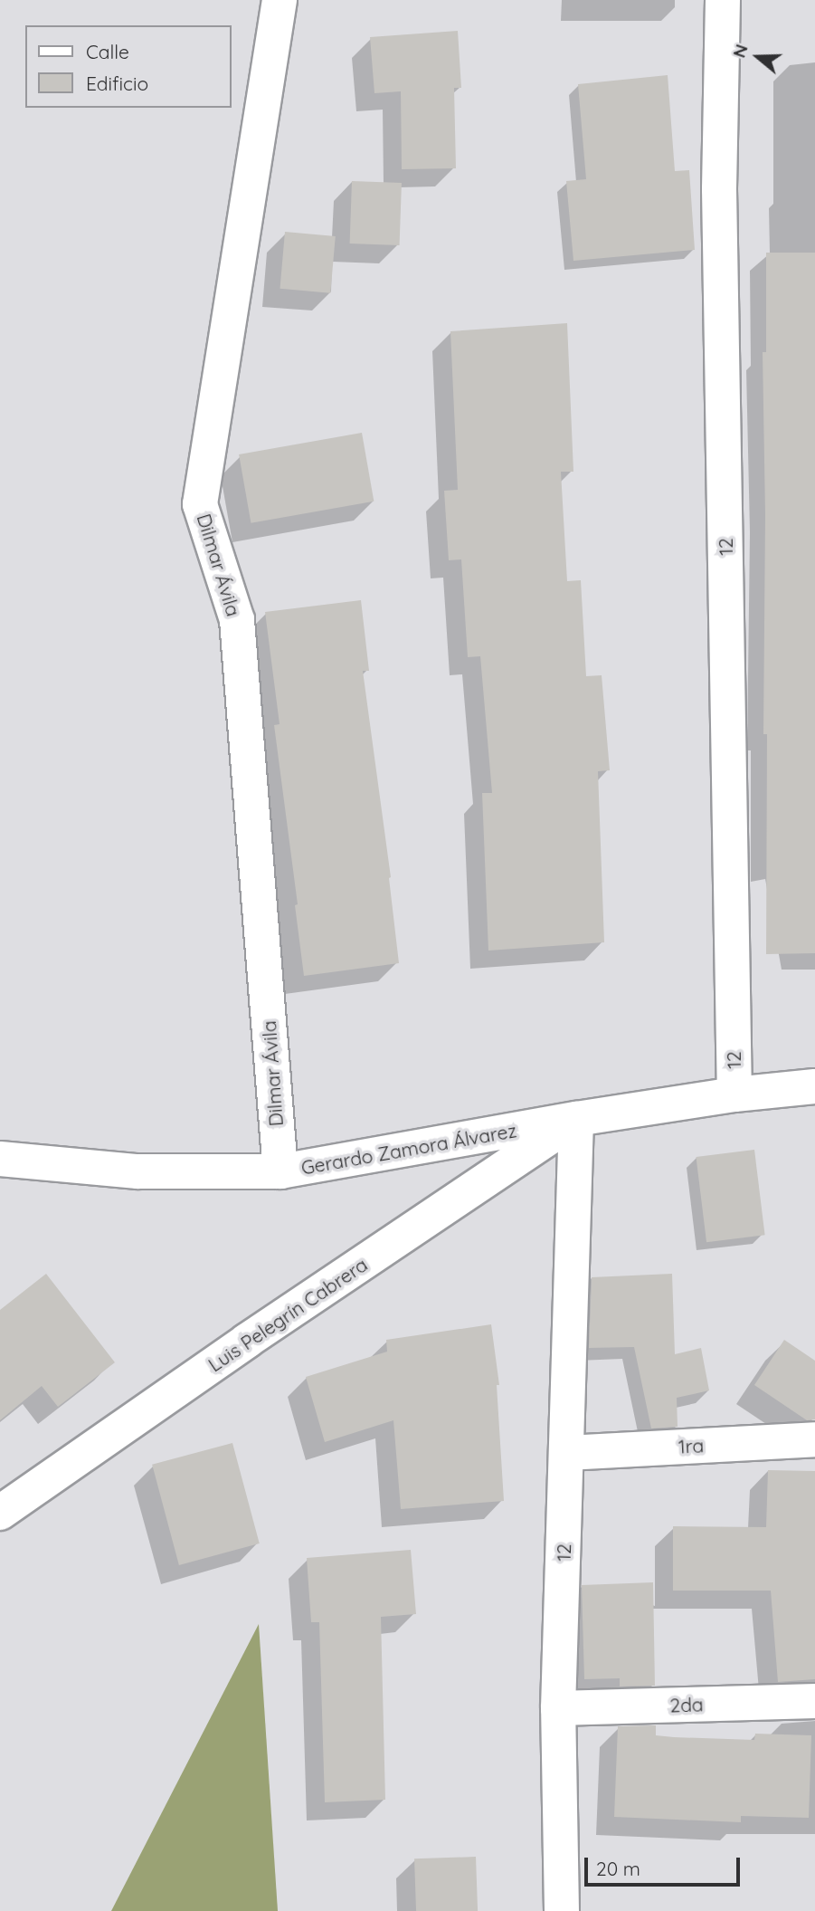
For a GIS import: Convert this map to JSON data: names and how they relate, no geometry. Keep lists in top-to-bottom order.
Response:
{
  "streets": {
    "street": [
      "12",
      "Dilmar Ávila",
      "Gerardo Zamora Álvarez",
      "Luis Pelegrín Cabrera",
      "1ra",
      "2da"
    ]
  },
  "crossings": [
    ["12", "Gerardo Zamora Álvarez"],
    ["12", "Luis Pelegrín Cabrera"],
    ["12", "1ra"],
    ["12", "2da"],
    ["Dilmar Ávila", "Gerardo Zamora Álvarez"],
    ["Gerardo Zamora Álvarez", "Luis Pelegrín Cabrera"]
  ],
  "legend": ["Calle", "Edificio"],
  "scale_bar": "20 m",
  "north": "left"
}
